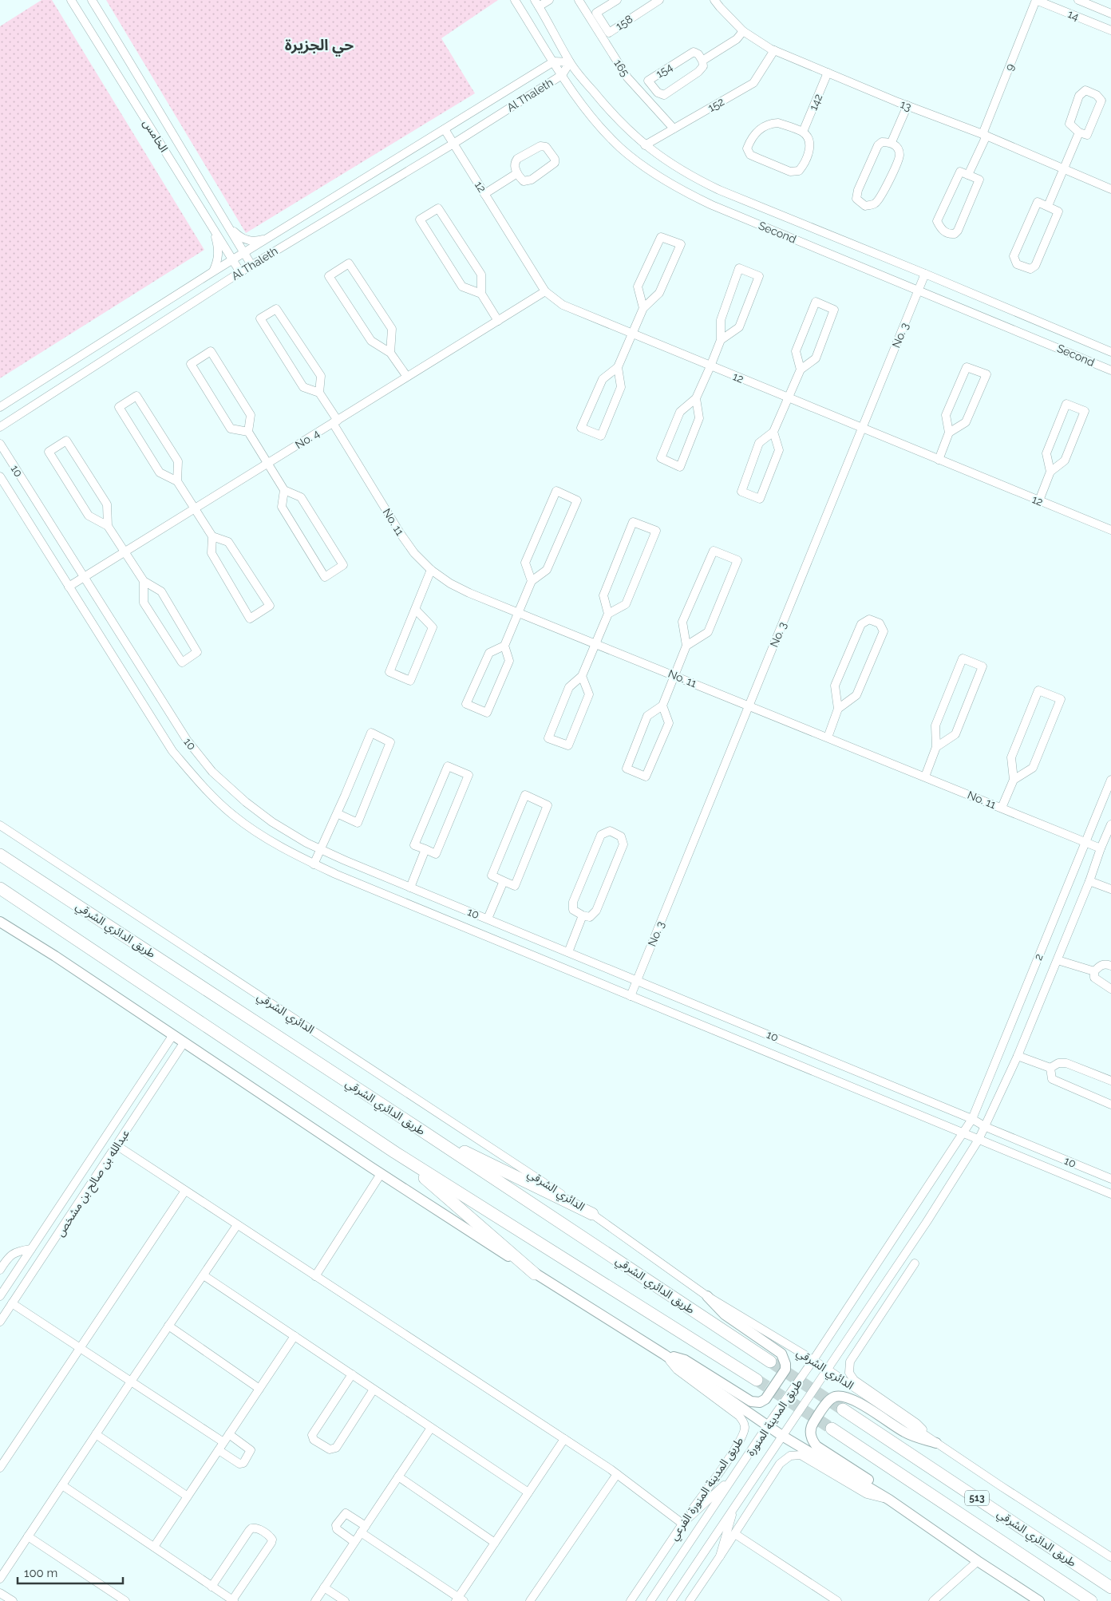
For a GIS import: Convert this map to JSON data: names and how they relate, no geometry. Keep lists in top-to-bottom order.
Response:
{
  "streets": {
    "highway": ["طريق الدائري الشرقي", "513"],
    "street": [
      "14",
      "158",
      "9",
      "165",
      "154",
      "Al Thaleth",
      "142",
      "152",
      "13",
      "الخامس",
      "12",
      "Second",
      "No. 3",
      "No. 4",
      "10",
      "No. 11",
      "2",
      "الدائري الشرقي",
      "عبدالله بن صالح بن مشخص",
      "طريق المدينة المنورة",
      "طريق المدينة المنورة الفرعي"
    ]
  },
  "crossings": [
    ["14", "9"],
    ["9", "13"],
    ["165", "152"],
    ["154", "13"],
    ["Al Thaleth", "الخامس"],
    ["Al Thaleth", "12"],
    ["Al Thaleth", "Second"],
    ["142", "13"],
    ["152", "13"],
    ["152", "Second"],
    ["12", "No. 3"],
    ["12", "No. 4"],
    ["Second", "No. 3"],
    ["No. 3", "10"],
    ["No. 3", "No. 11"],
    ["No. 4", "10"],
    ["No. 4", "No. 11"],
    ["10", "2"],
    ["10", "طريق المدينة المنورة"],
    ["No. 11", "2"],
    ["2", "طريق المدينة المنورة"],
    ["الدائري الشرقي", "طريق المدينة المنورة"]
  ],
  "districts": ["حي الجزيرة"],
  "scale_bar": "100 m"
}
